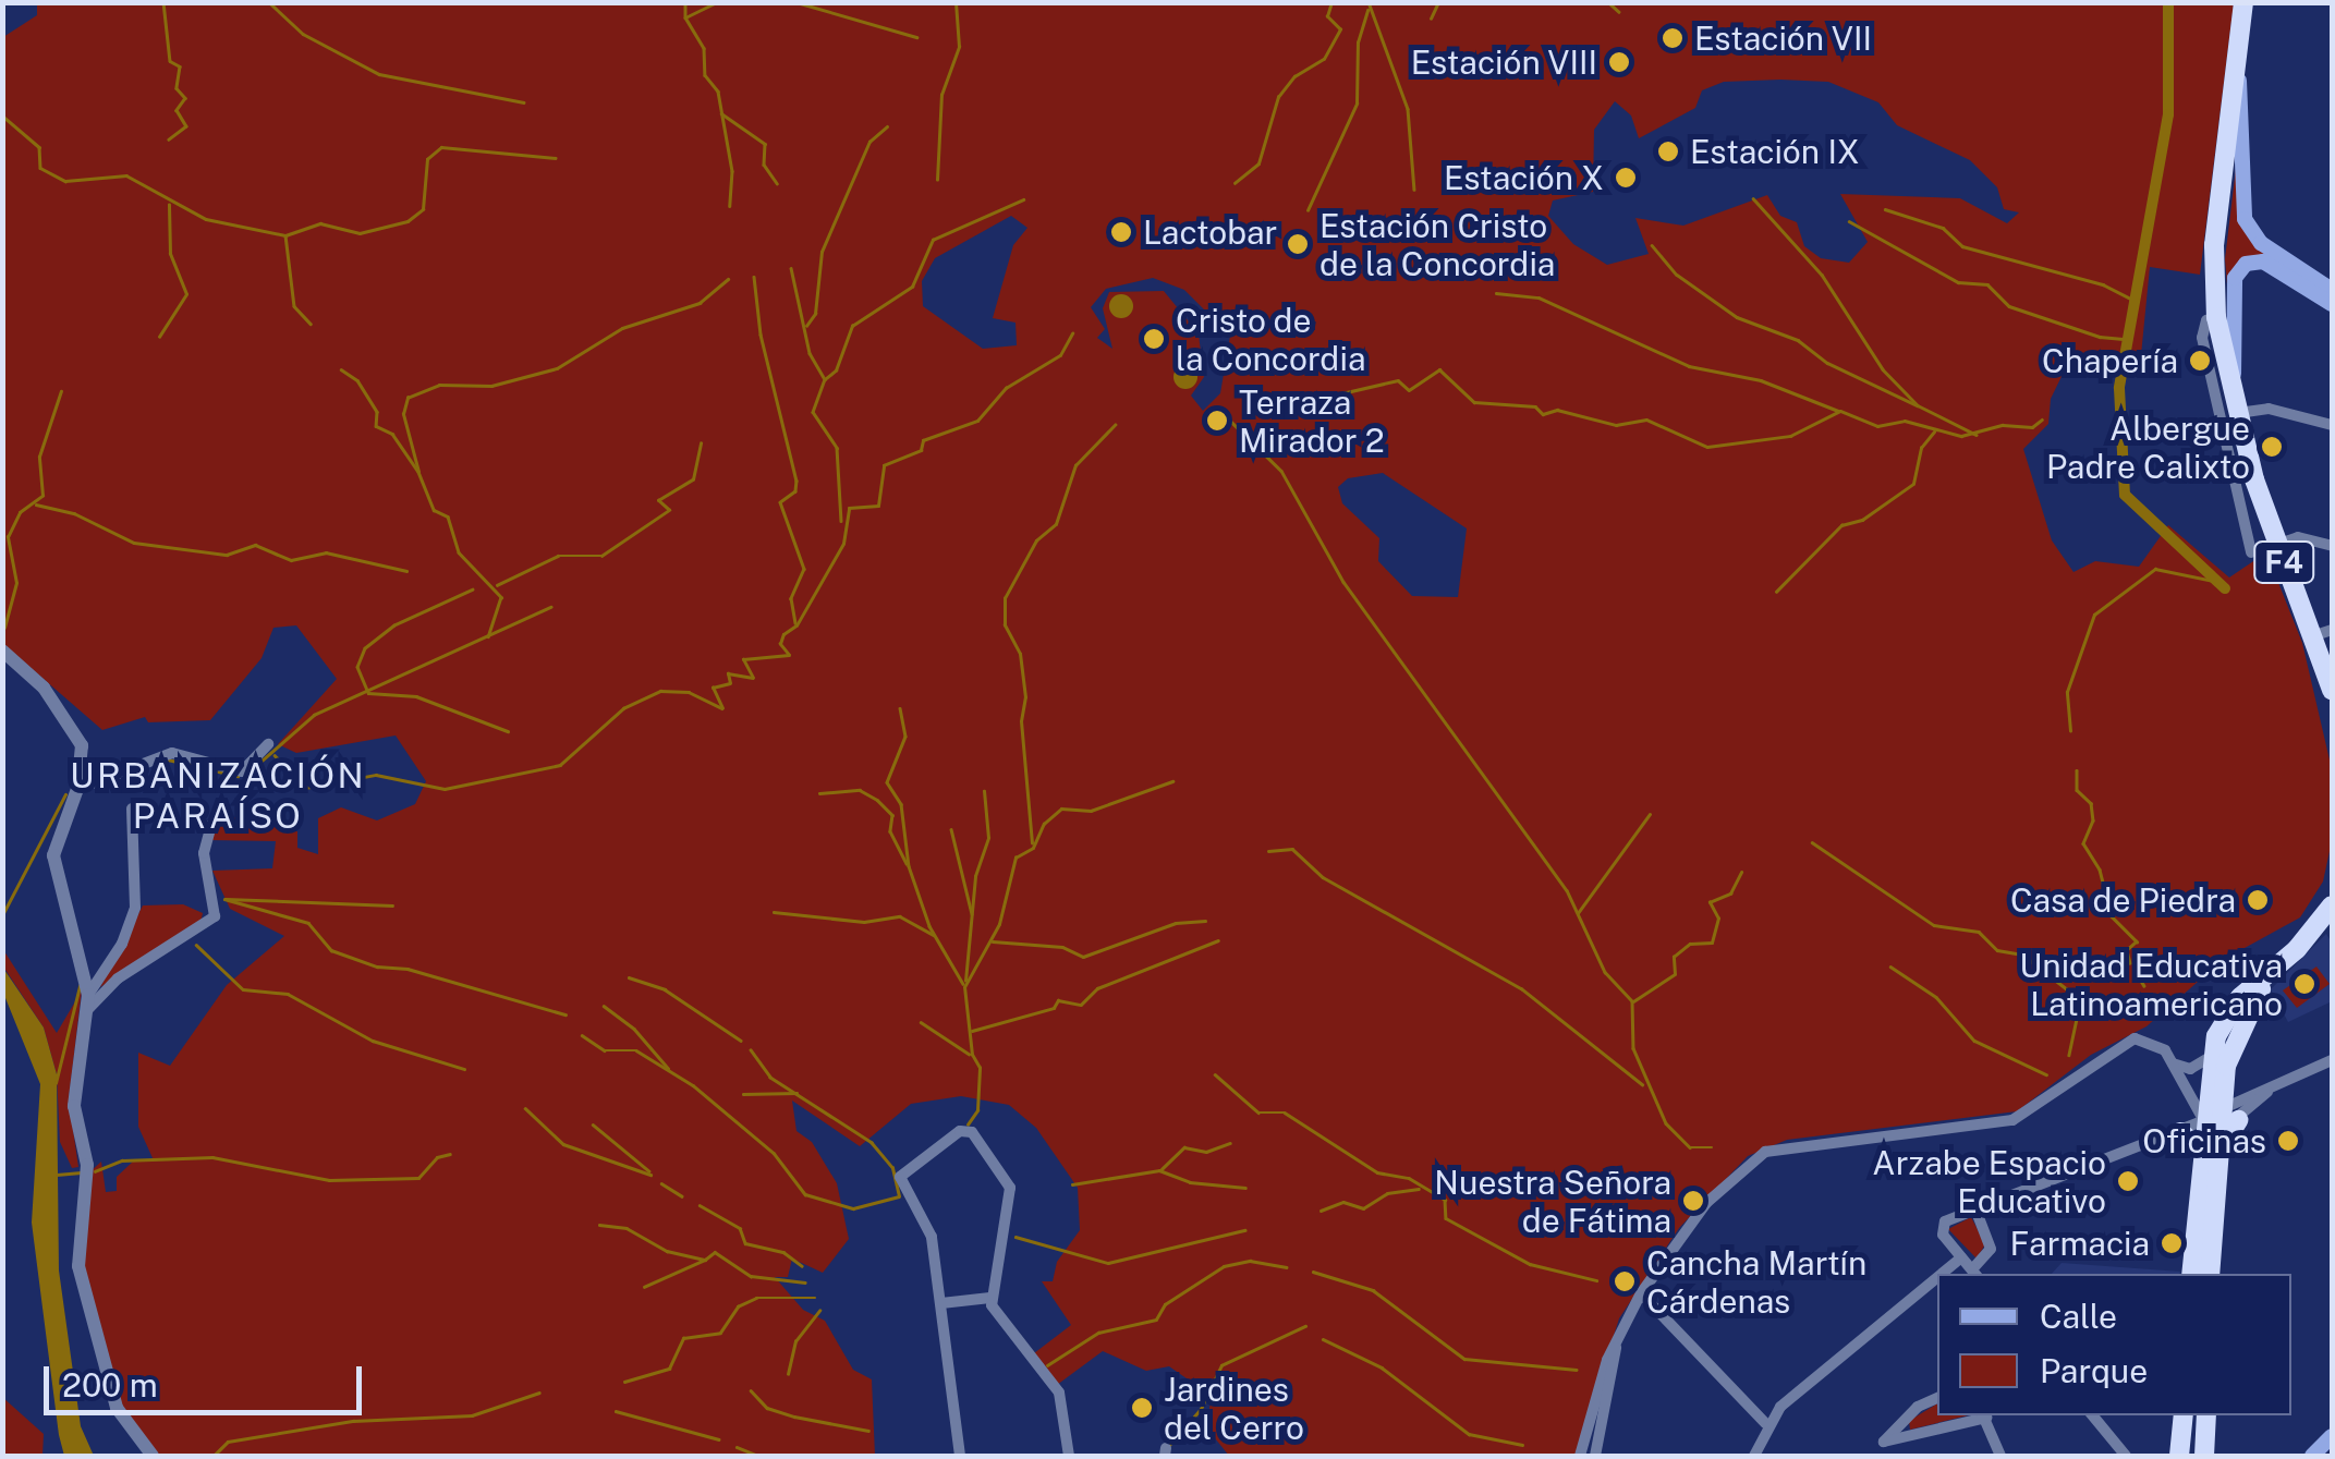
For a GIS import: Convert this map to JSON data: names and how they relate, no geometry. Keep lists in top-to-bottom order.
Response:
{
  "streets": {
    "highway": ["F4"]
  },
  "districts": ["URBANIZACIÓN PARAÍSO"],
  "places": [
    "Estación VII",
    "Estación VIII",
    "Estación IX",
    "Estación X",
    "Lactobar",
    "Estación Cristo de la Concordia",
    "Cristo de la Concordia",
    "Chapería",
    "Terraza Mirador 2",
    "Albergue Padre Calixto",
    "Casa de Piedra",
    "Unidad Educativa Latinoamericano",
    "Oficinas",
    "Arzabe Espacio Educativo",
    "Nuestra Señora de Fátima",
    "Farmacia",
    "Cancha Martín Cárdenas",
    "Jardines del Cerro"
  ],
  "legend": ["Calle", "Parque"],
  "scale_bar": "200 m"
}
